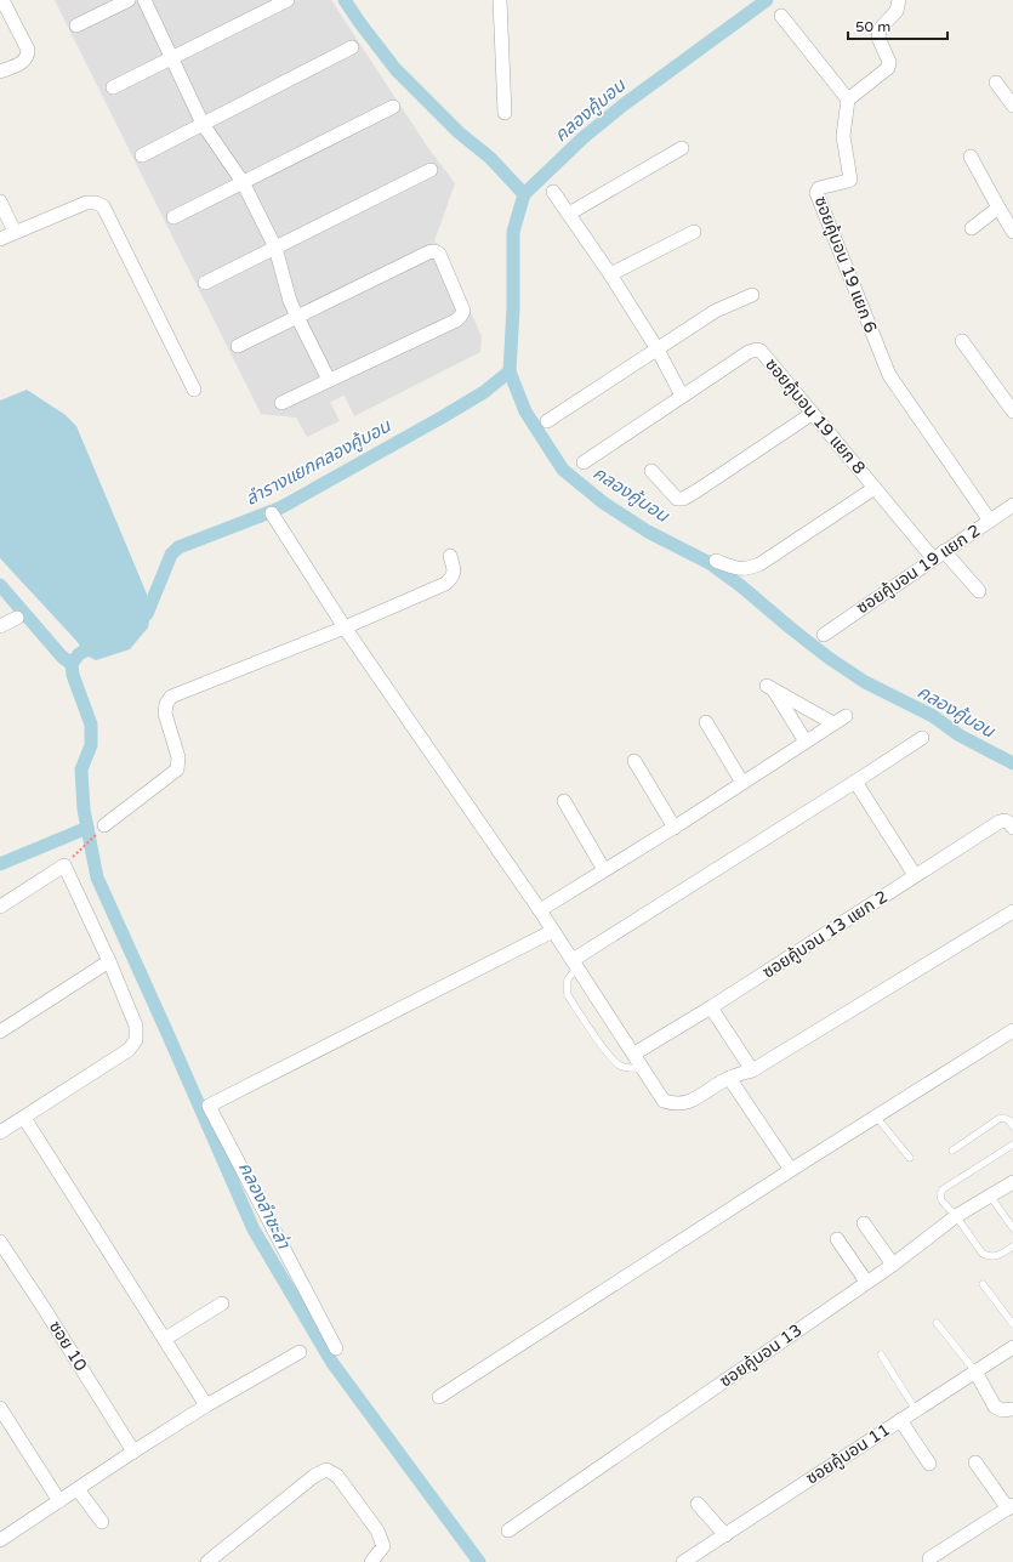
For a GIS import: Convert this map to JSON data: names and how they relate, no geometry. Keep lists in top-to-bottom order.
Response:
{
  "streets": {
    "street": [
      "ซอยคู้บอน 19 แยก 6",
      "ซอยคู้บอน 19 แยก 8",
      "ซอยคู้บอน 19 แยก 2",
      "ซอยคู้บอน 13 แยก 2",
      "ซอย 10",
      "ซอยคู้บอน 13",
      "ซอยคู้บอน 11"
    ]
  },
  "crossings": [
    ["ซอยคู้บอน 19 แยก 6", "ซอยคู้บอน 19 แยก 2"],
    ["ซอยคู้บอน 19 แยก 8", "ซอยคู้บอน 19 แยก 2"]
  ],
  "water": ["คลองคู้บอน", "ลำรางแยกคลองคู้บอน", "คลองลำชะล่า"],
  "scale_bar": "50 m"
}
